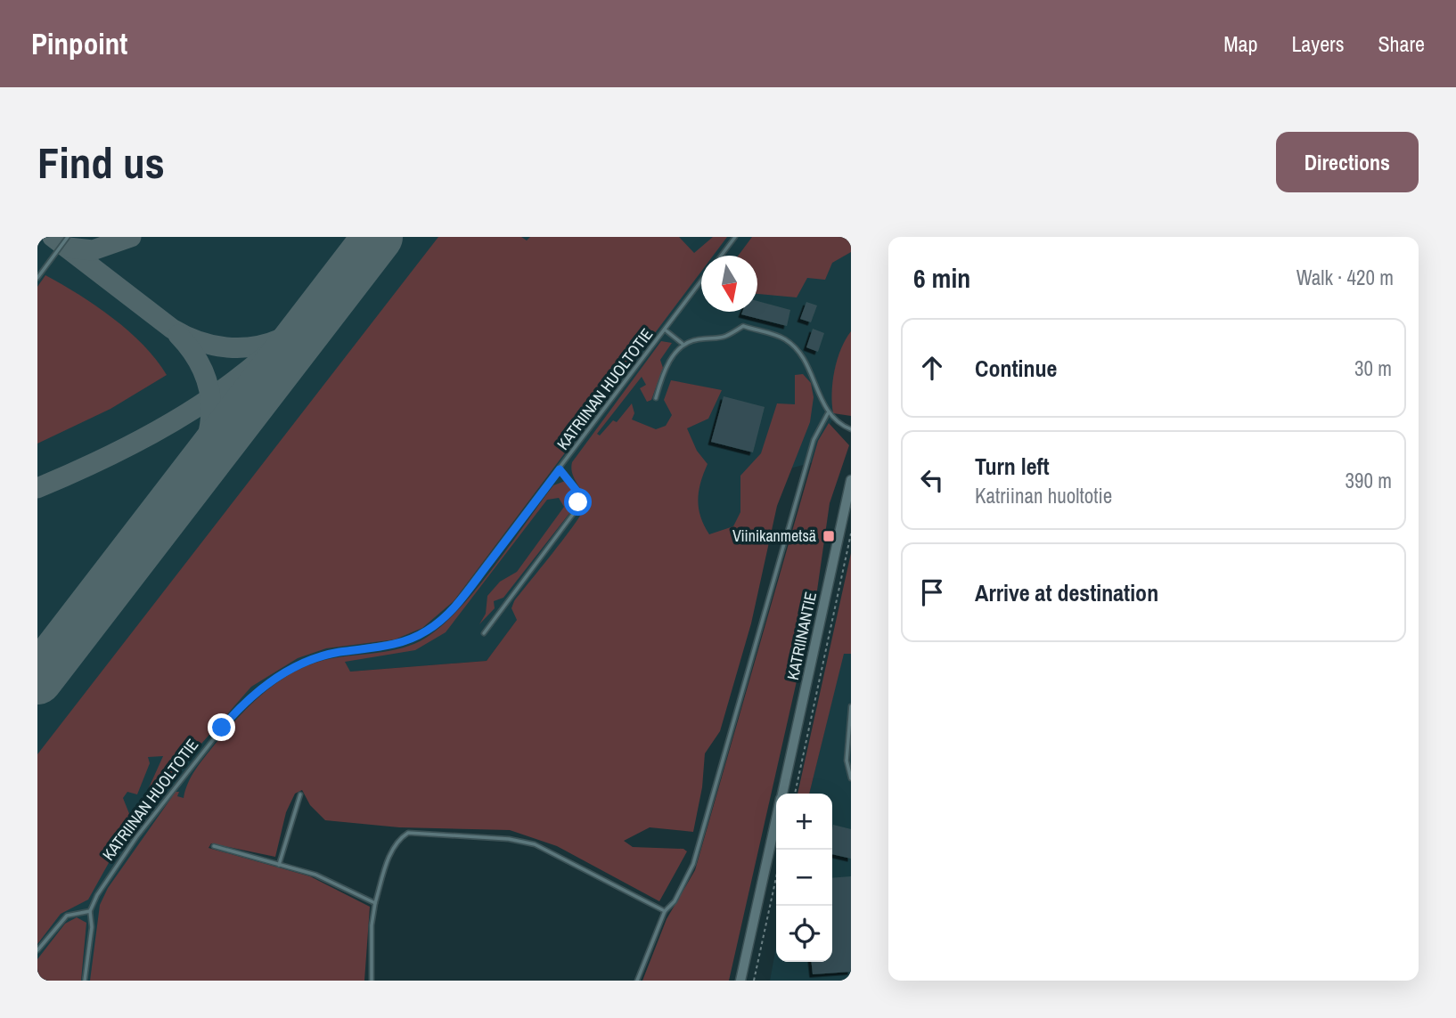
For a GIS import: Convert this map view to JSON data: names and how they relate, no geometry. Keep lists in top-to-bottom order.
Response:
{
  "streets": {
    "main road": ["KATRIINANTIE"],
    "lane": ["KATRIINAN HUOLTOTIE"]
  },
  "places": {
    "transit": ["Viinikanmetsä"]
  },
  "north": "bottom",
  "page": {
    "header": "Pinpoint",
    "nav": ["Map", "Layers", "Share"],
    "buttons": "Directions",
    "title": "Find us",
    "heading": ["6 min", "Walk · 420 m"],
    "list": [
      ["Continue", "30 m"],
      ["Turn left", "Katriinan huoltotie", "390 m"],
      "Arrive at destination"
    ],
    "map_buttons": ["+", "−"]
  }
}
